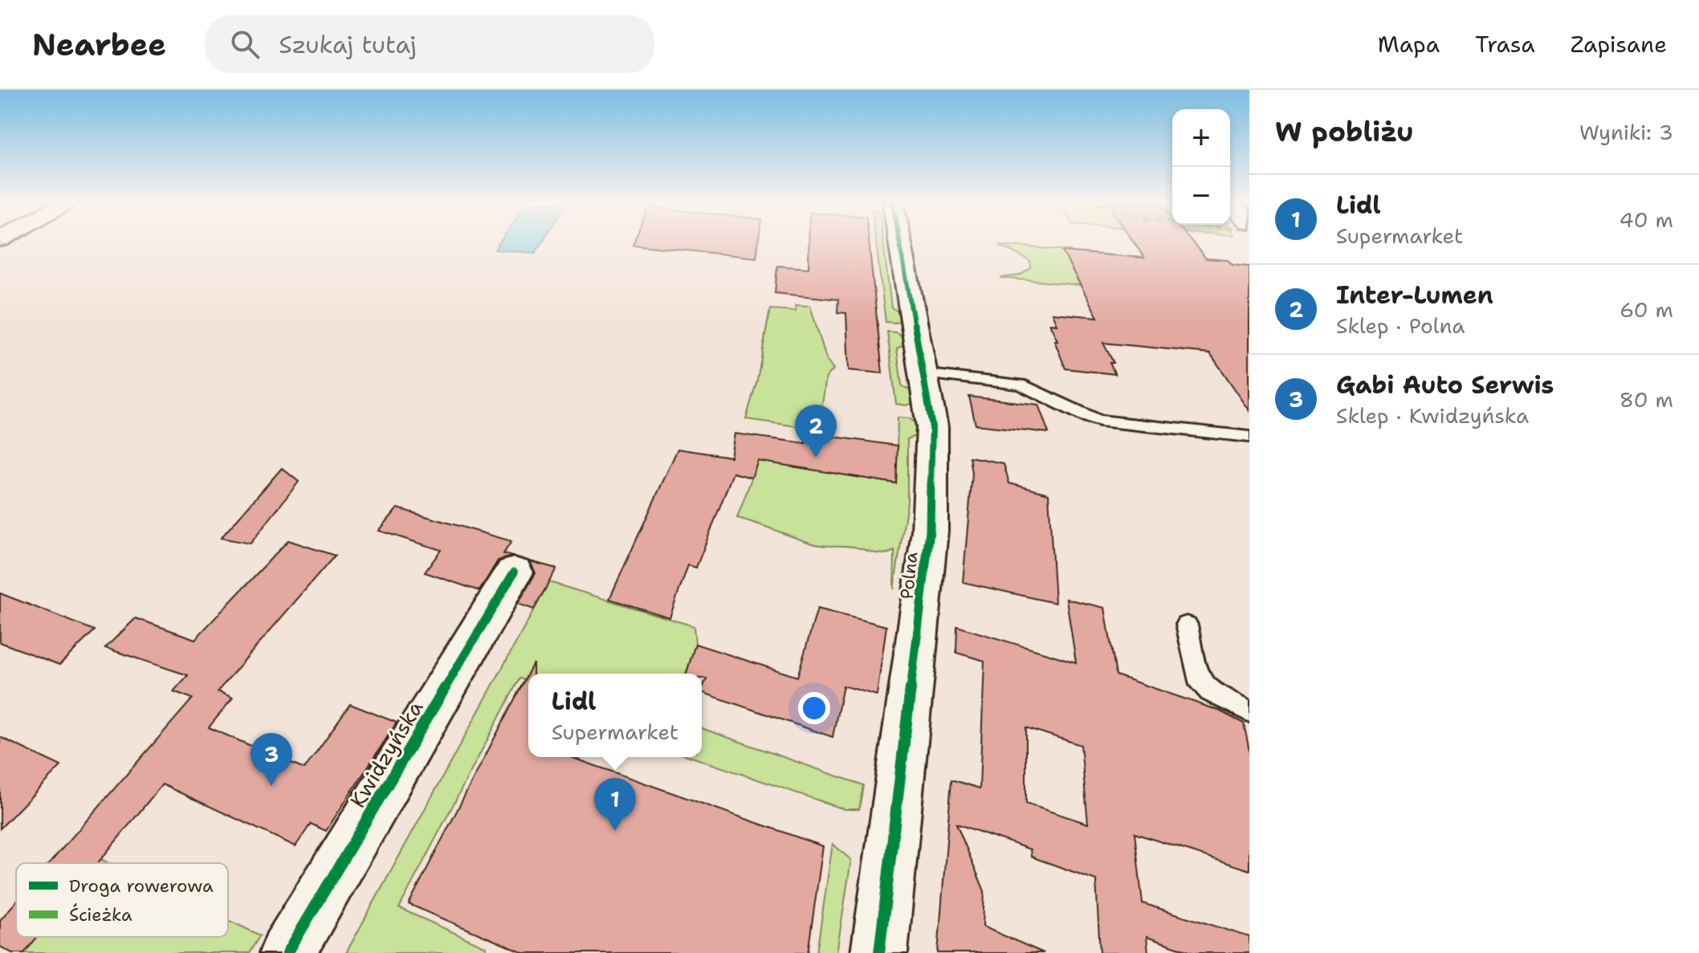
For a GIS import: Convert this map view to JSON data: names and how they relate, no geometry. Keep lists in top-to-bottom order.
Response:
{
  "streets": {
    "street": ["Polna", "Kwidzyńska"]
  },
  "legend": ["Droga rowerowa", "Ścieżka"],
  "page": {
    "header": "Nearbee",
    "search": "Szukaj tutaj",
    "nav": ["Mapa", "Trasa", "Zapisane"],
    "heading": ["W pobliżu", "Wyniki: 3"],
    "map_buttons": ["+", "−"],
    "list": [
      {
        "mark": "1",
        "name": "Lidl",
        "note": "Supermarket",
        "value": "40 m"
      },
      {
        "mark": "2",
        "name": "Inter-Lumen",
        "note": "Sklep · Polna",
        "value": "60 m"
      },
      {
        "mark": "3",
        "name": "Gabi Auto Serwis",
        "note": "Sklep · Kwidzyńska",
        "value": "80 m"
      }
    ],
    "pins": ["2", "3", "1"],
    "popup": ["Lidl", "Supermarket"]
  }
}
